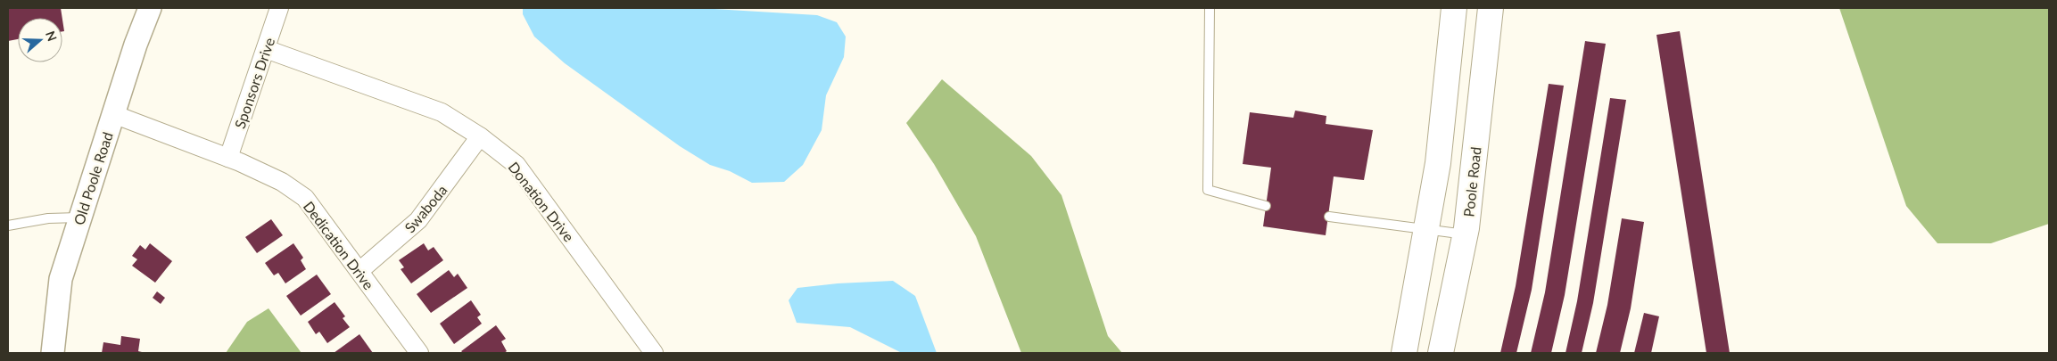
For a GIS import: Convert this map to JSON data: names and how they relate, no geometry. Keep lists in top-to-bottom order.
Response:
{
  "streets": {
    "main road": ["Poole Road"],
    "street": [
      "Sponsors Drive",
      "Old Poole Road",
      "Donation Drive",
      "Swaboda",
      "Dedication Drive"
    ]
  },
  "crossings": [
    ["Sponsors Drive", "Donation Drive"],
    ["Sponsors Drive", "Dedication Drive"],
    ["Old Poole Road", "Dedication Drive"],
    ["Donation Drive", "Swaboda"],
    ["Swaboda", "Dedication Drive"]
  ],
  "north": "right"
}
